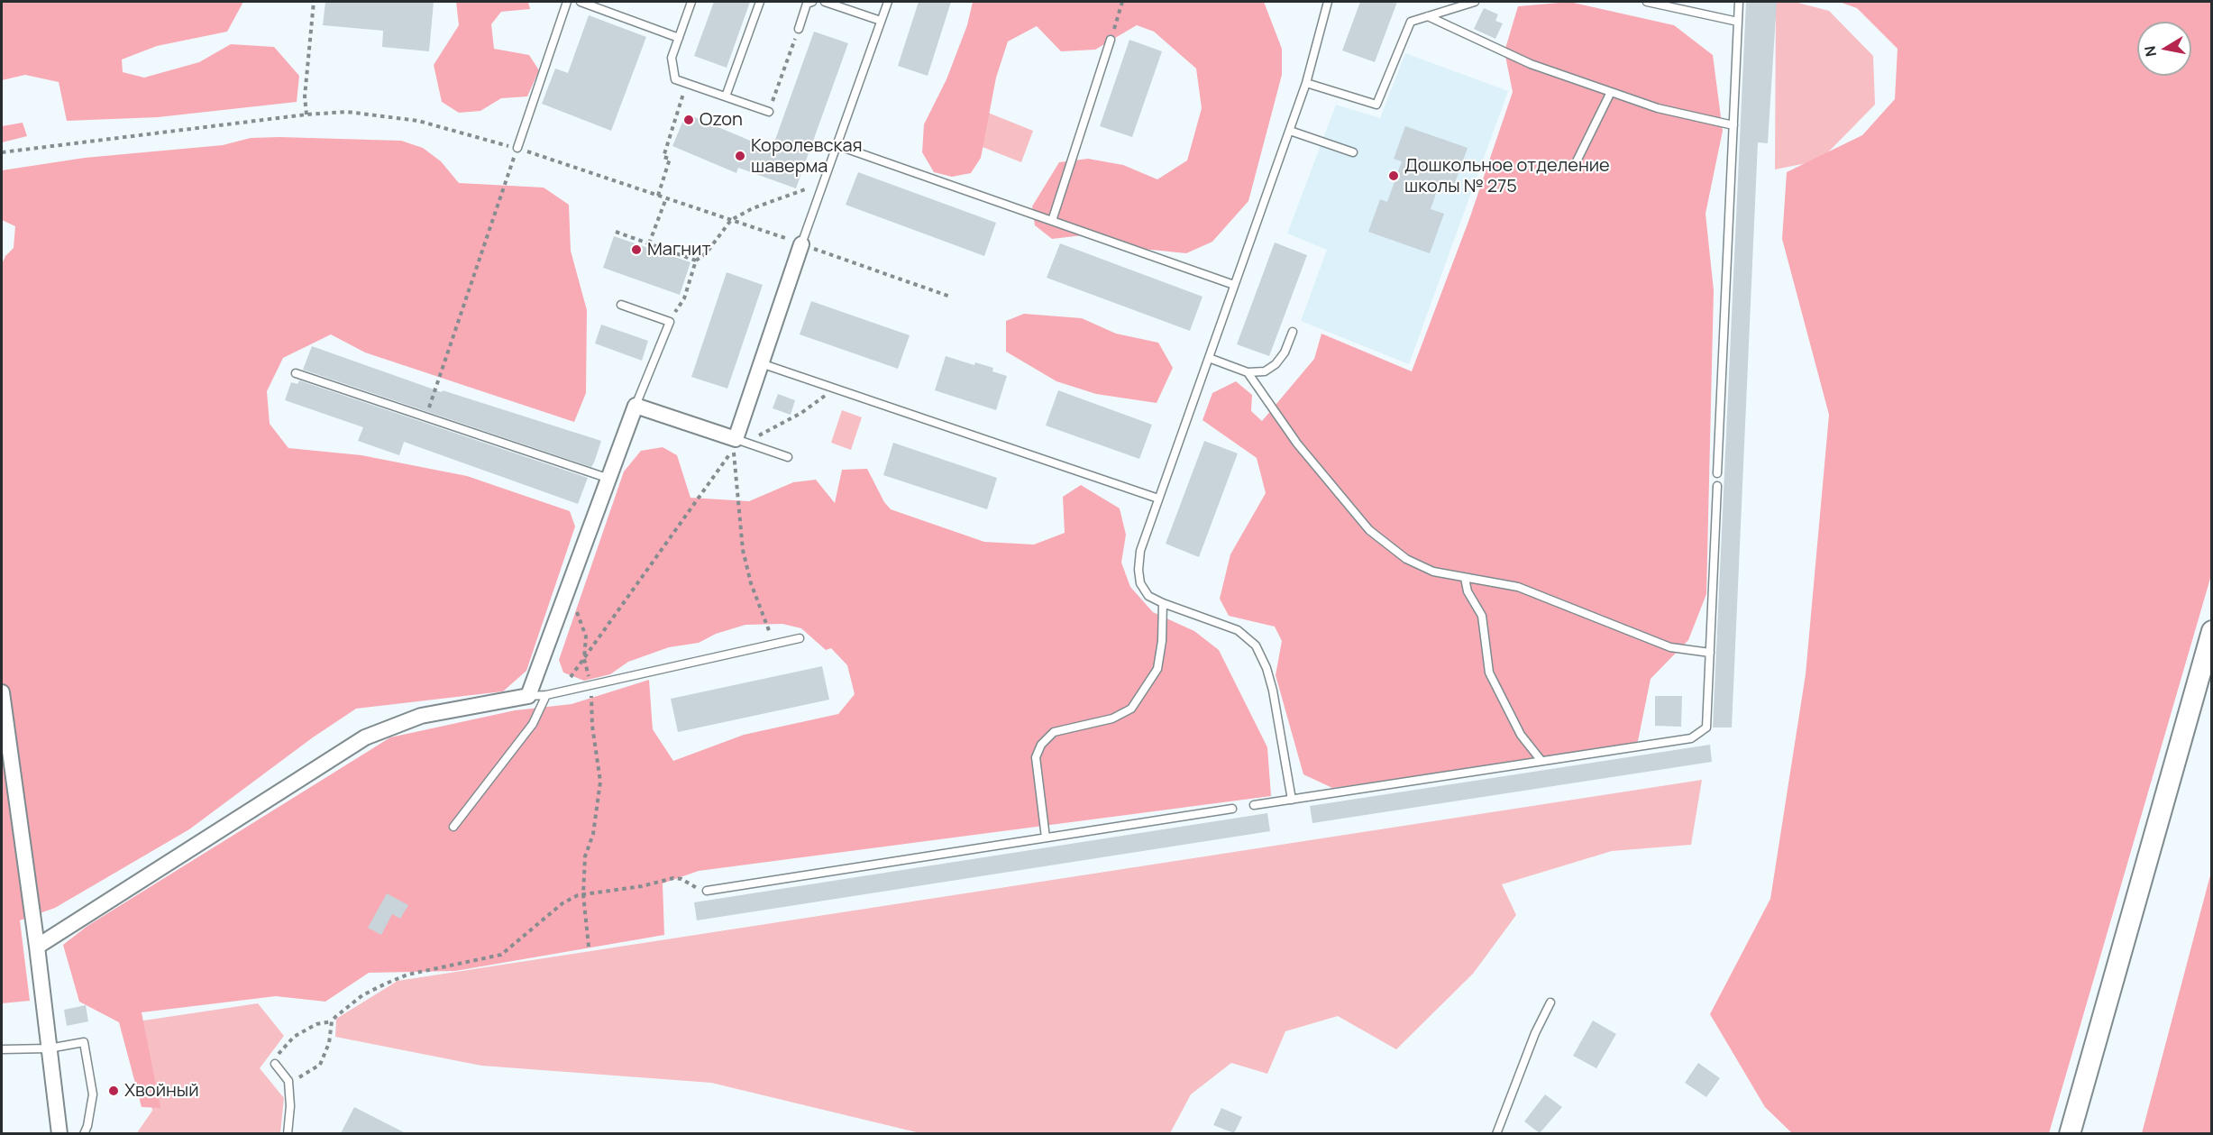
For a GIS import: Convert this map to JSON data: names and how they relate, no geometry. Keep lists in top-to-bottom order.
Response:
{
  "places": [
    "Ozon",
    "Королевская шаверма",
    "Дошкольное отделение школы № 275",
    "Магнит",
    "Хвойный"
  ],
  "north": "left"
}
